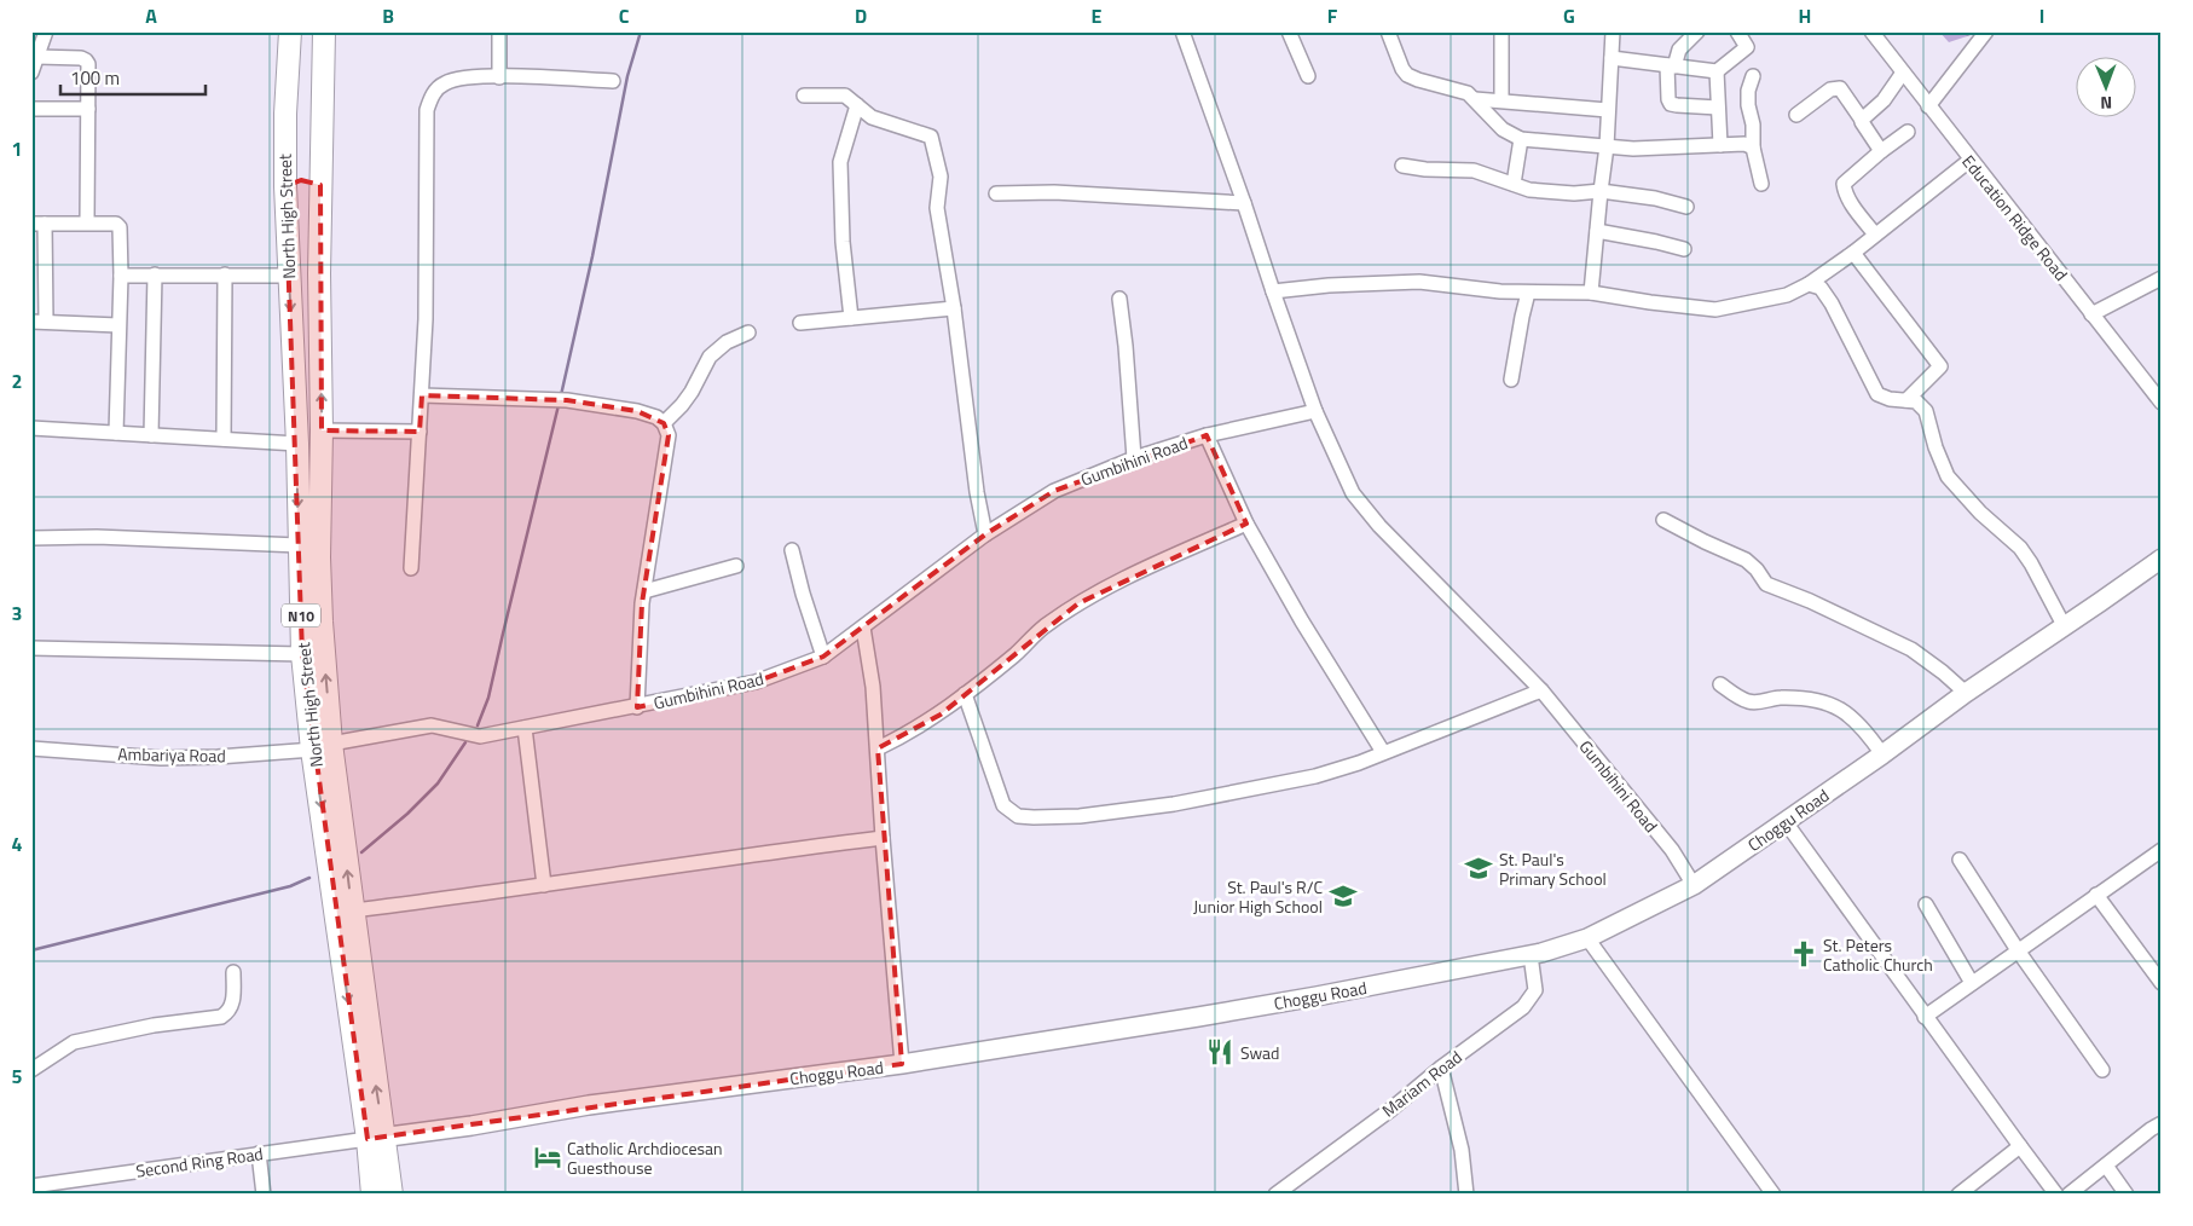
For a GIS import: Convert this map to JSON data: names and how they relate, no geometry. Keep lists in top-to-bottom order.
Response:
{
  "streets": {
    "highway": ["North High Street", "N10"],
    "main road": ["Choggu Road"],
    "street": [
      "Education Ridge Road",
      "Gumbihini Road",
      "Ambariya Road",
      "Mariam Road",
      "Second Ring Road"
    ]
  },
  "crossings": [
    ["North High Street", "Gumbihini Road"],
    ["North High Street", "Ambariya Road"],
    ["North High Street", "Choggu Road"],
    ["North High Street", "Second Ring Road"],
    ["Gumbihini Road", "Ambariya Road"],
    ["Gumbihini Road", "Choggu Road"],
    ["Choggu Road", "Mariam Road"],
    ["Choggu Road", "Second Ring Road"]
  ],
  "places": {
    "school or university": ["St. Paul's Primary School", "St. Paul's R/C Junior High School"],
    "church": ["St. Peters Catholic Church"],
    "restaurant": ["Swad"],
    "hotel": ["Catholic Archdiocesan Guesthouse"]
  },
  "scale_bar": "100 m",
  "north": "bottom",
  "grid": {
    "columns": [
      "A",
      "B",
      "C",
      "D",
      "E",
      "F",
      "G",
      "H",
      "I"
    ],
    "rows": [
      "1",
      "2",
      "3",
      "4",
      "5"
    ]
  }
}
